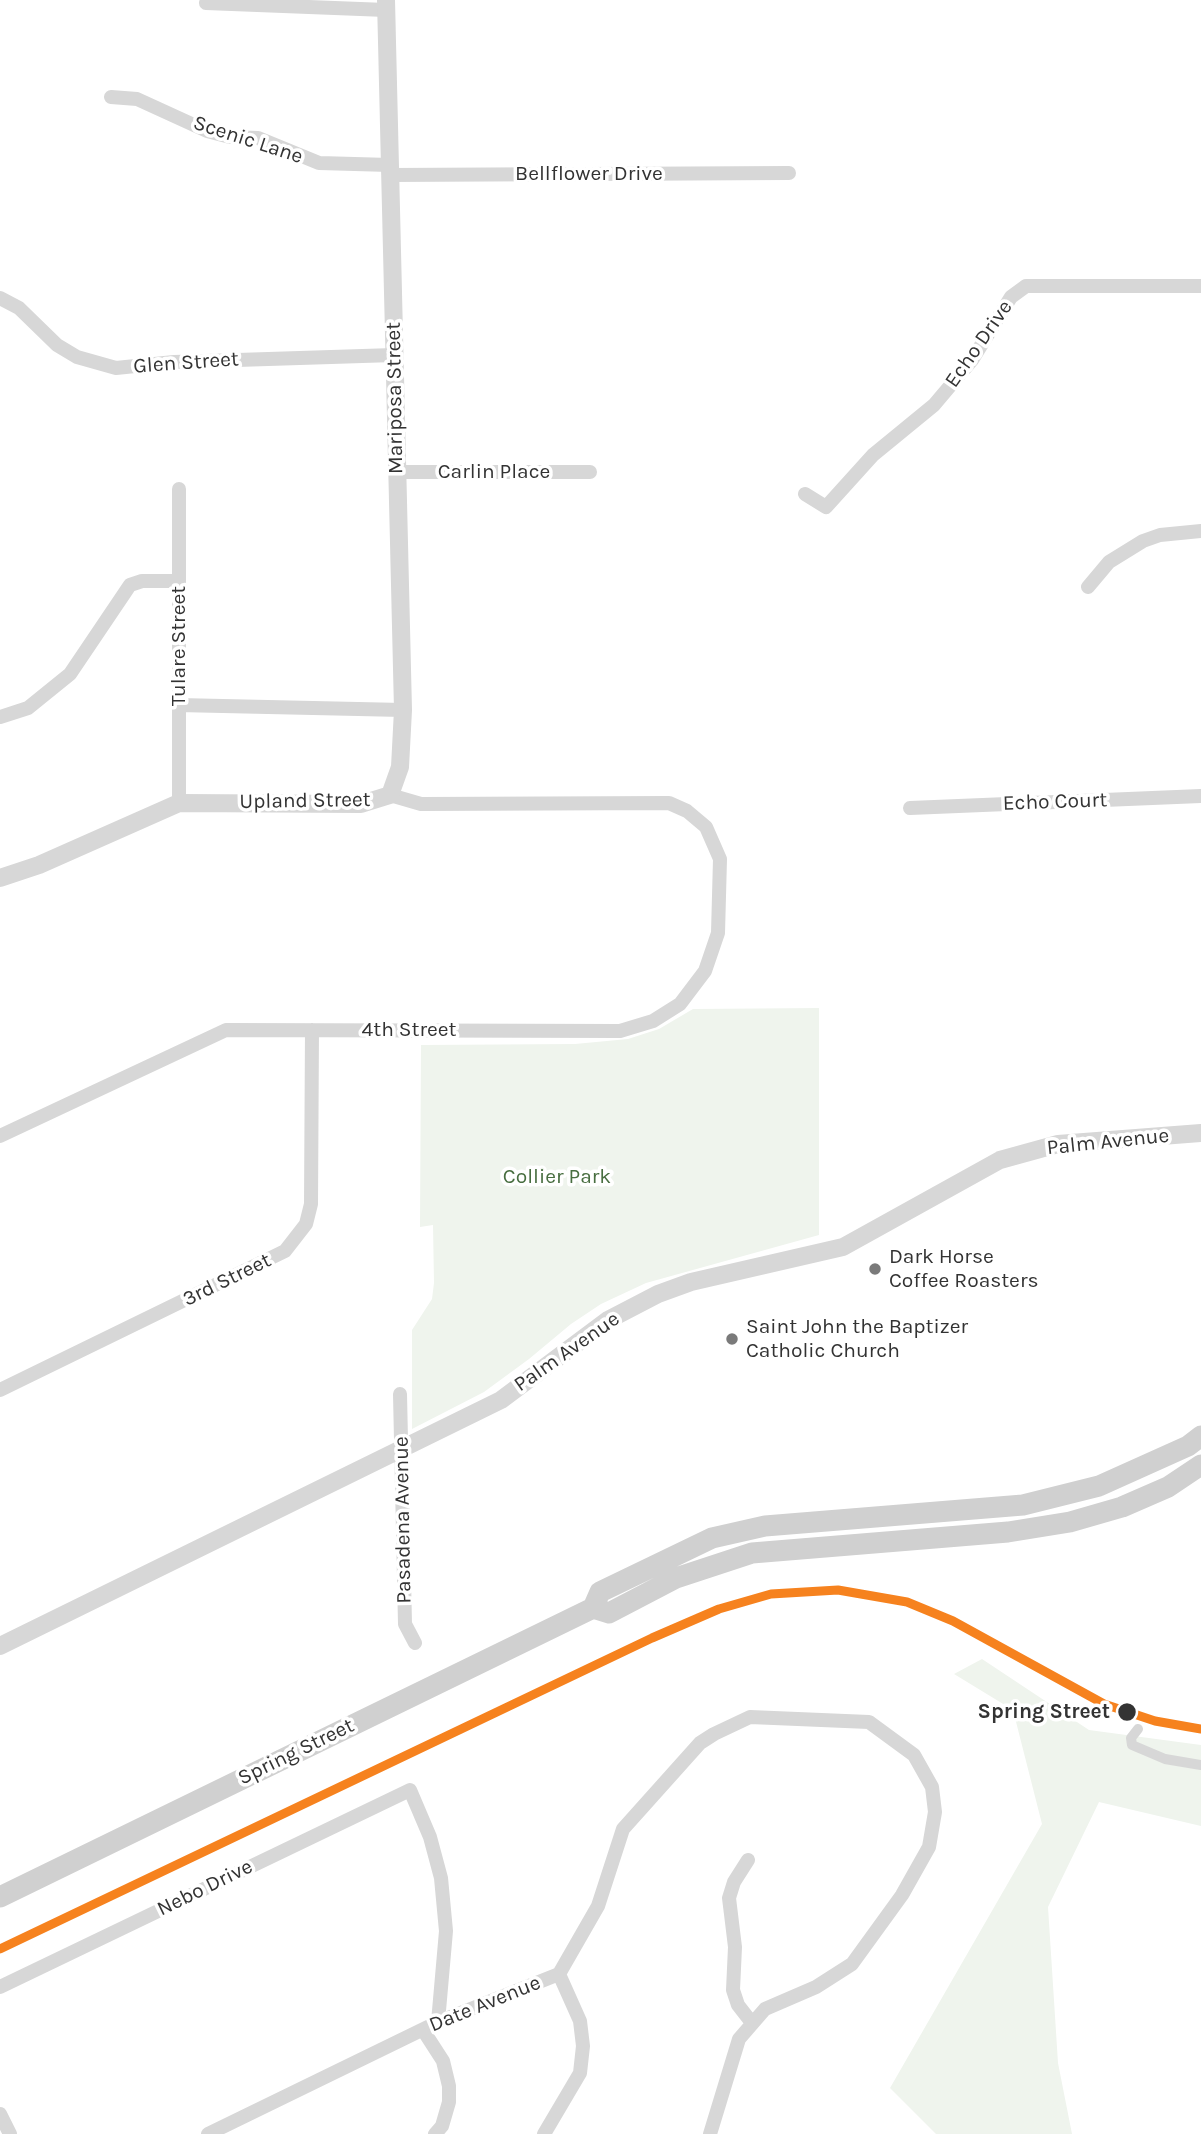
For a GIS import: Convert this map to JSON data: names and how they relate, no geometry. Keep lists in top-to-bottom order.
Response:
{
  "streets": {
    "main road": ["Spring Street"],
    "street": [
      "Scenic Lane",
      "Bellflower Drive",
      "Echo Drive",
      "Glen Street",
      "Mariposa Street",
      "Carlin Place",
      "Tulare Street",
      "Upland Street",
      "Echo Court",
      "4th Street",
      "Palm Avenue",
      "3rd Street",
      "Pasadena Avenue",
      "Nebo Drive",
      "Date Avenue"
    ]
  },
  "crossings": [
    ["Scenic Lane", "Bellflower Drive"],
    ["Scenic Lane", "Mariposa Street"],
    ["Bellflower Drive", "Mariposa Street"],
    ["Glen Street", "Mariposa Street"],
    ["Mariposa Street", "Carlin Place"],
    ["Mariposa Street", "Upland Street"],
    ["Tulare Street", "Upland Street"],
    ["Upland Street", "4th Street"],
    ["4th Street", "3rd Street"],
    ["Palm Avenue", "Pasadena Avenue"],
    ["Nebo Drive", "Date Avenue"]
  ],
  "parks": ["Collier Park"],
  "places": ["Dark Horse Coffee Roasters", "Saint John the Baptizer Catholic Church", "Spring Street"]
}
